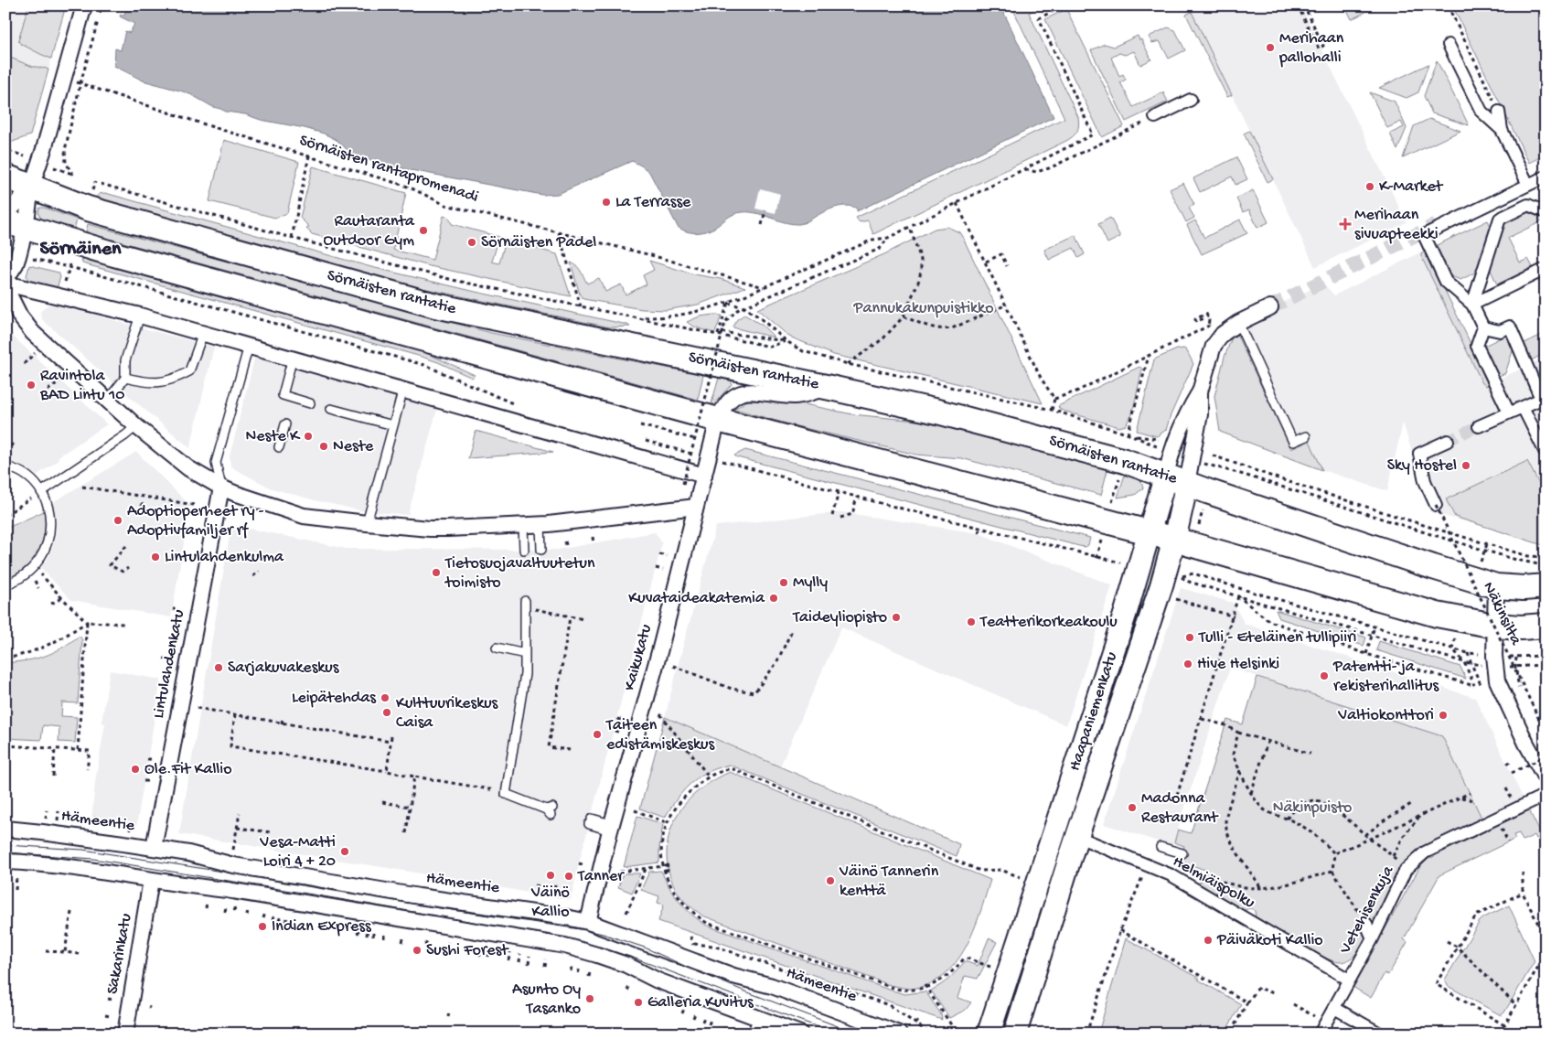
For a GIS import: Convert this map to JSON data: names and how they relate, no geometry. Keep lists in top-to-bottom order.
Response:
{
  "streets": {
    "main road": ["Sörnäisten rantatie", "Haapaniemenkatu"],
    "street": [
      "Kaikukatu",
      "Lintulahdenkatu",
      "Hämeentie",
      "Helmiäispolku",
      "Vetehisenkuja",
      "Sakarinkatu"
    ],
    "path": ["Sörnäisten rantapromenadi", "Näkinsilta"]
  },
  "crossings": [
    ["Sörnäisten rantatie", "Kaikukatu"],
    ["Sörnäisten rantatie", "Haapaniemenkatu"],
    ["Kaikukatu", "Hämeentie"],
    ["Lintulahdenkatu", "Hämeentie"],
    ["Haapaniemenkatu", "Helmiäispolku"],
    ["Helmiäispolku", "Vetehisenkuja"]
  ],
  "districts": ["Sörnäinen"],
  "parks": ["Pannukakunpuistikko", "Näkinpuisto"],
  "places": {
    "other": [
      "Merihaan pallohalli",
      "K-Market",
      "La Terrasse",
      "Rautaranta Outdoor Gym",
      "Sörnäisten Padel",
      "Ravintola BAD Lintu 10",
      "Neste K",
      "Neste",
      "Sky Hostel",
      "Adoptioperheet ry - Adoptivfamiljer rf",
      "Lintulahdenkulma",
      "Tietosuojavaltuutetun toimisto",
      "Mylly",
      "Kuvataideakatemia",
      "Taideyliopisto",
      "Teatterikorkeakoulu",
      "Tulli - Eteläinen tullipiiri",
      "Hive Helsinki",
      "Sarjakuvakeskus",
      "Patentti- ja rekisterihallitus",
      "Leipätehdas",
      "Kulttuurikeskus Caisa",
      "Valtiokonttori",
      "Taiteen edistämiskeskus",
      "Ole.Fit Kallio",
      "Madonna Restaurant",
      "Vesa-Matti Loiri 4 + 20",
      "Väinö Kallio",
      "Tanner",
      "Väinö Tannerin kenttä",
      "Indian Express",
      "Päiväkoti Kallio",
      "Sushi Forest",
      "Asunto Oy Tasanko",
      "Galleria Kuvitus"
    ],
    "health": ["Merihaan sivuapteekki"]
  }
}
